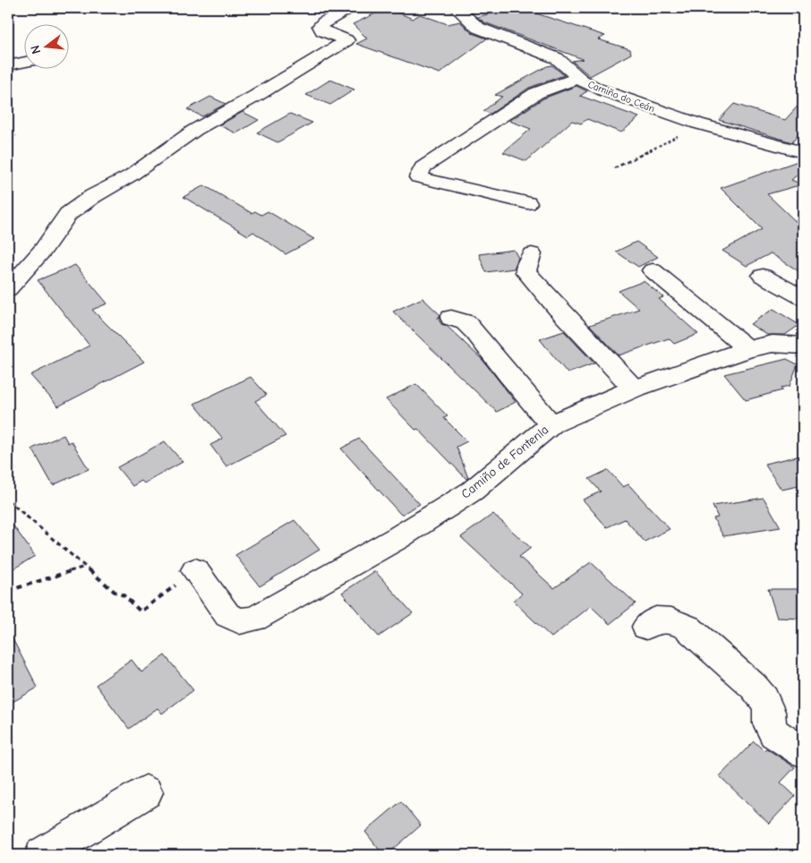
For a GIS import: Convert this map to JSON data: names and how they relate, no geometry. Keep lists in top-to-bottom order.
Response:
{
  "streets": {
    "street": ["Camiño do Ceán", "Camiño de Fontenla"]
  },
  "north": "left"
}
